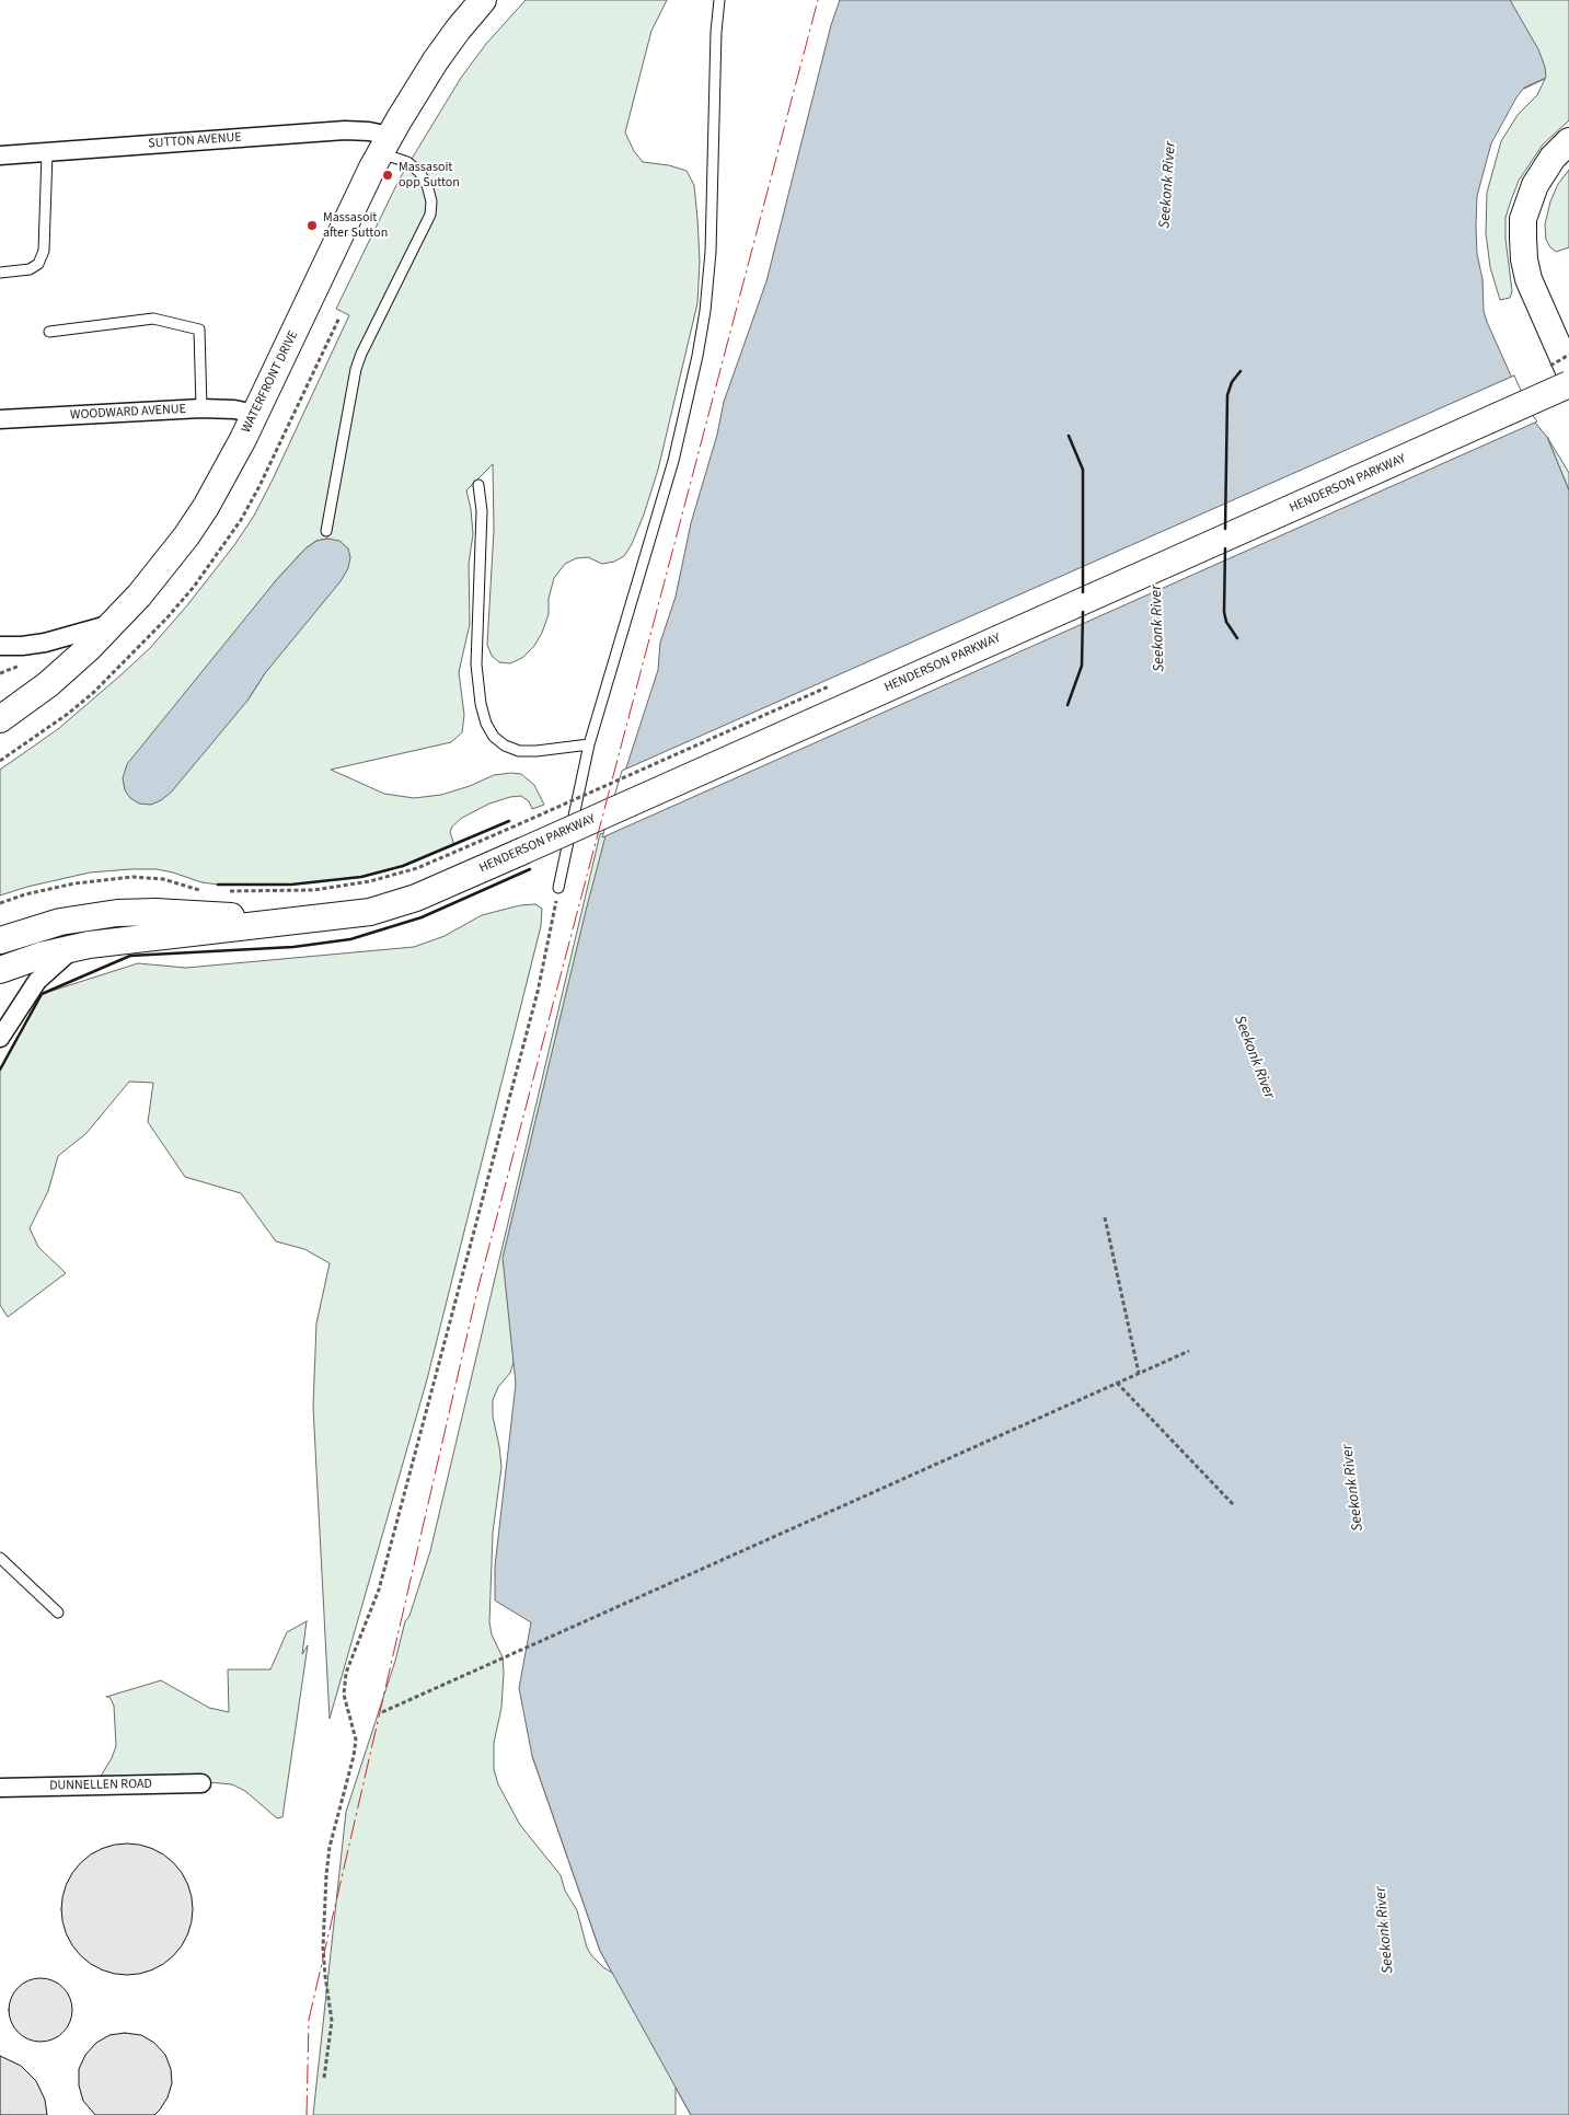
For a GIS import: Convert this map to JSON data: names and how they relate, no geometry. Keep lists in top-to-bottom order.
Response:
{
  "streets": {
    "main road": ["WATERFRONT DRIVE", "HENDERSON PARKWAY"],
    "street": ["SUTTON AVENUE", "WOODWARD AVENUE", "DUNNELLEN ROAD"]
  },
  "crossings": [
    ["SUTTON AVENUE", "WATERFRONT DRIVE"],
    ["WATERFRONT DRIVE", "WOODWARD AVENUE"]
  ],
  "water": ["Seekonk River"],
  "places": ["Massasoit opp Sutton", "Massasoit after Sutton"]
}
